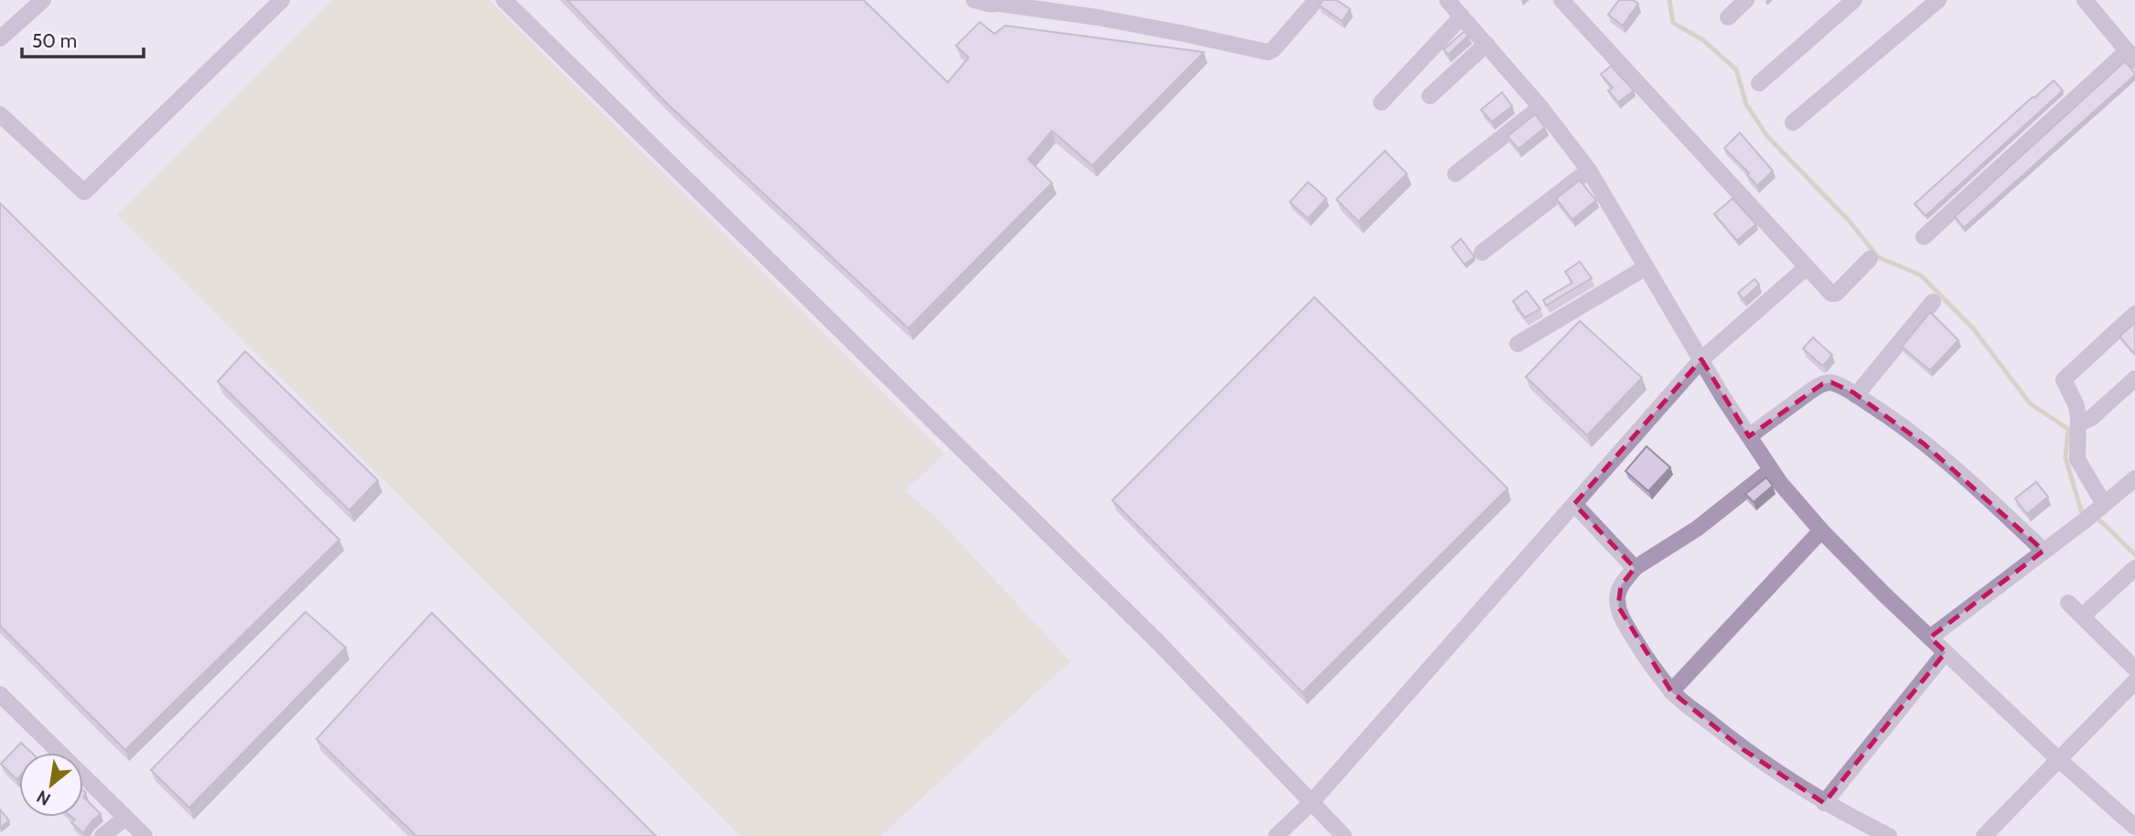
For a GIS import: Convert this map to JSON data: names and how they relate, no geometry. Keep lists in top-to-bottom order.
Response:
{
  "scale_bar": "50 m",
  "north": "bottom left"
}
